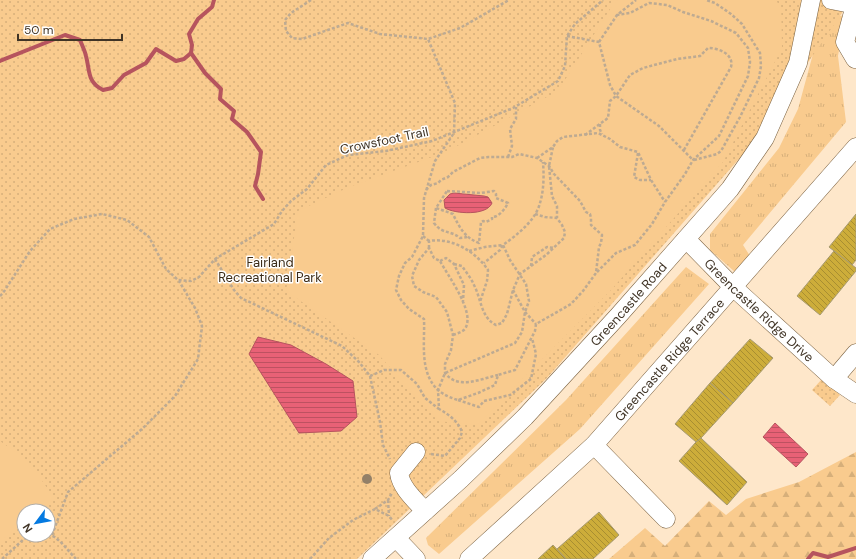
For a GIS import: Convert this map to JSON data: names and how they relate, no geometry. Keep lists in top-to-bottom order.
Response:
{
  "streets": {
    "street": ["Greencastle Road", "Greencastle Ridge Drive", "Greencastle Ridge Terrace"],
    "path": ["Crowsfoot Trail"]
  },
  "crossings": [
    ["Greencastle Road", "Greencastle Ridge Drive"],
    ["Greencastle Ridge Drive", "Greencastle Ridge Terrace"]
  ],
  "parks": ["Fairland Recreational Park"],
  "scale_bar": "50 m",
  "north": "bottom left"
}
